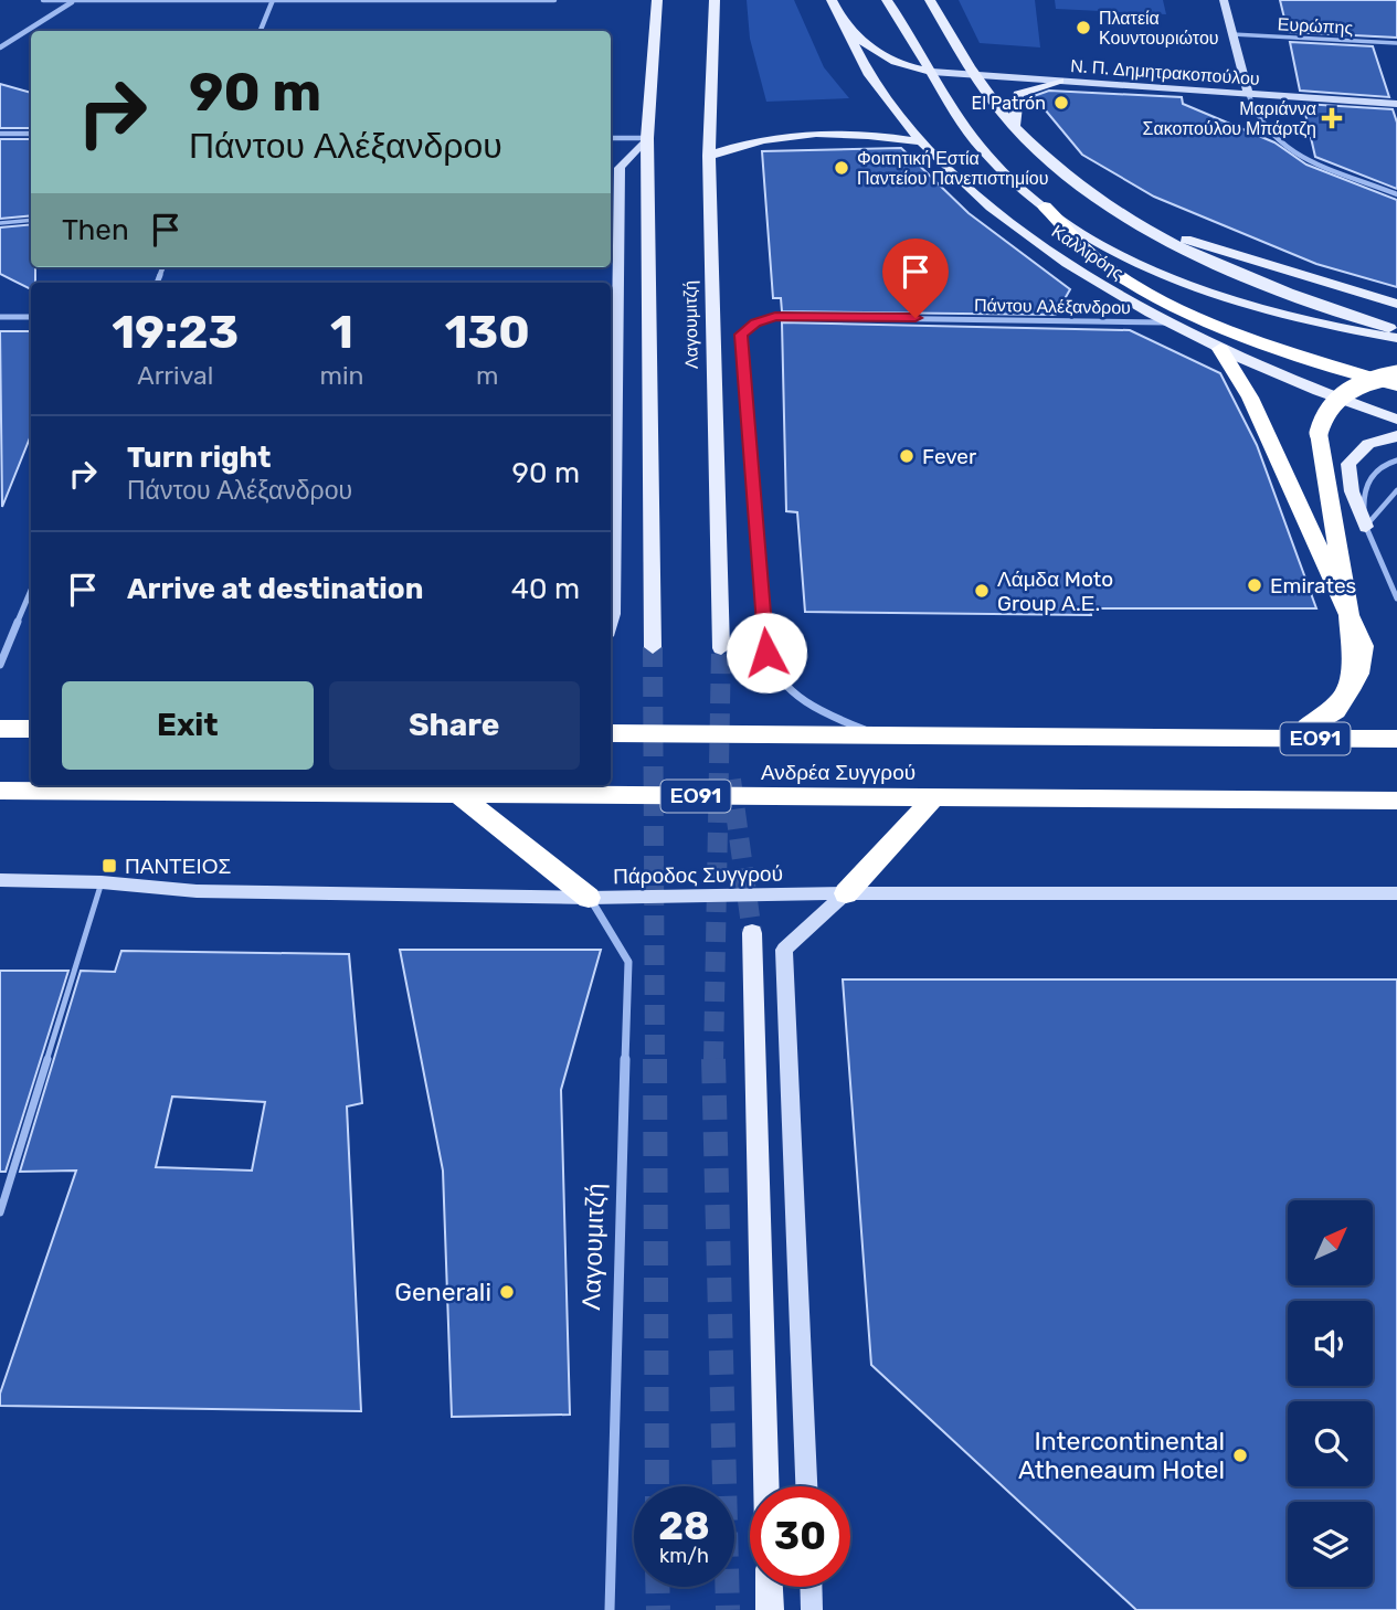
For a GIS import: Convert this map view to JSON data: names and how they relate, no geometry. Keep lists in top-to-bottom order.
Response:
{
  "streets": {
    "highway": ["ΕΟ91", "Ανδρέα Συγγρού"],
    "main road": ["Καλλιρόης", "Λαγουμιτζή"],
    "street": ["Ν. Π. Δημητρακοπούλου", "Πάντου Αλέξανδρου", "Πάροδος Συγγρού"],
    "lane": ["Ευρώπης"]
  },
  "crossings": [
    ["Καλλιρόης", "Πάντου Αλέξανδρου"],
    ["Πάντου Αλέξανδρου", "Ανδρέα Συγγρού"],
    ["Λαγουμιτζή", "Πάροδος Συγγρού"]
  ],
  "places": {
    "other": [
      "Πλατεία Κουντουριώτου",
      "El Patrón",
      "Φοιτητική Εστία Παντείου Πανεπιστημίου",
      "Fever",
      "Emirates",
      "Λάμδα Moto Group Α.Ε.",
      "Generali",
      "Intercontinental Atheneaum Hotel"
    ],
    "health": ["Μαριάννα Σακοπούλου Μπάρτζη"],
    "transit": ["ΠΑΝΤΕΙΟΣ"]
  },
  "north": "top right",
  "page": {
    "turn": ["90 m", "Πάντου Αλέξανδρου"],
    "then": "Then",
    "eta": [
      "19:23",
      "Arrival",
      "1",
      "min",
      "130",
      "m"
    ],
    "list": [
      {
        "name": "Turn right",
        "note": "Πάντου Αλέξανδρου",
        "value": "90 m"
      },
      {
        "name": "Arrive at destination",
        "value": "40 m"
      }
    ],
    "buttons": ["Exit", "Share"],
    "speed": "28 km/h",
    "limit": "30"
  }
}
